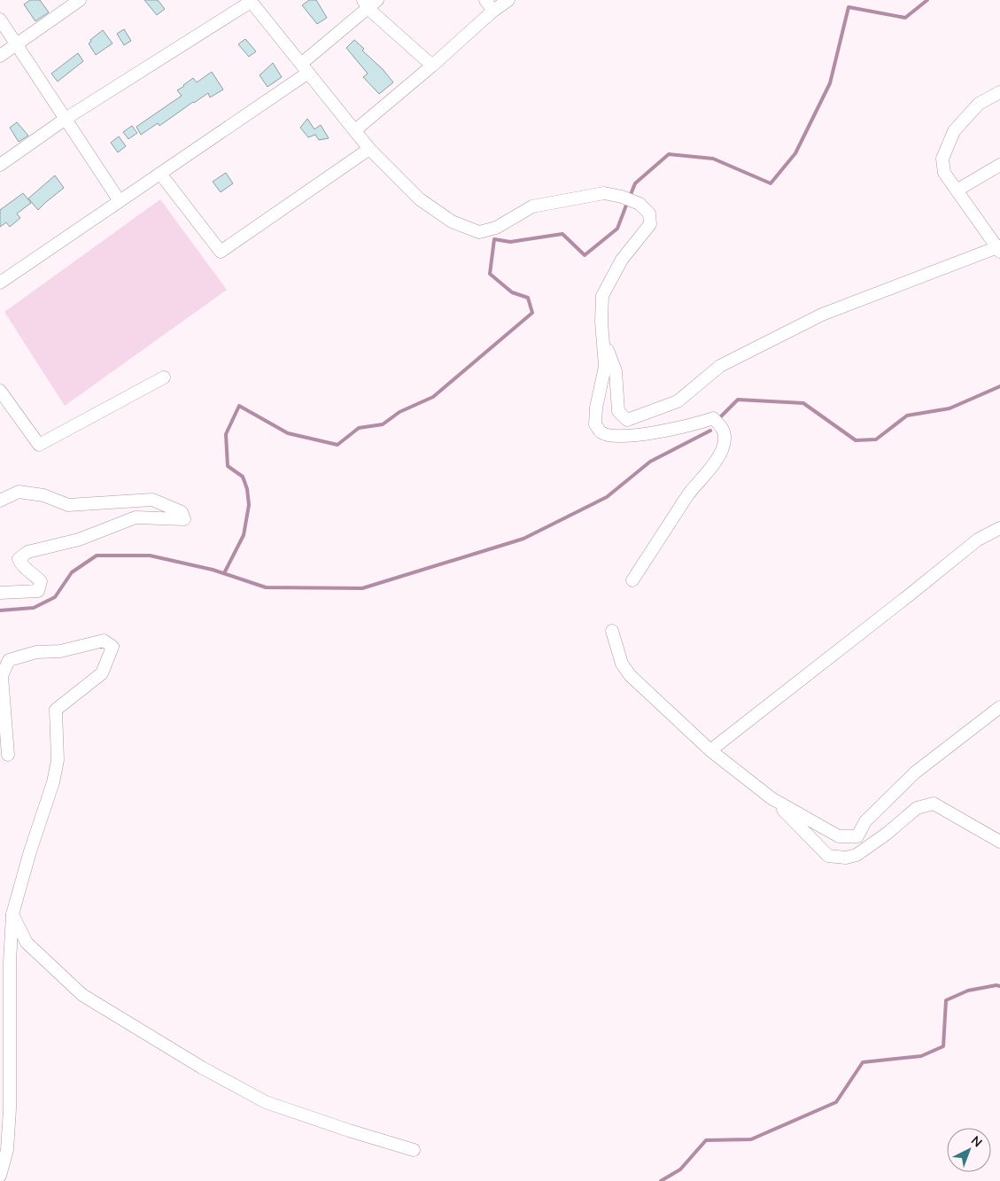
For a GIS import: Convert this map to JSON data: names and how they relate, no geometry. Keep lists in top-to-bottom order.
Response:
{
  "north": "top right"
}
